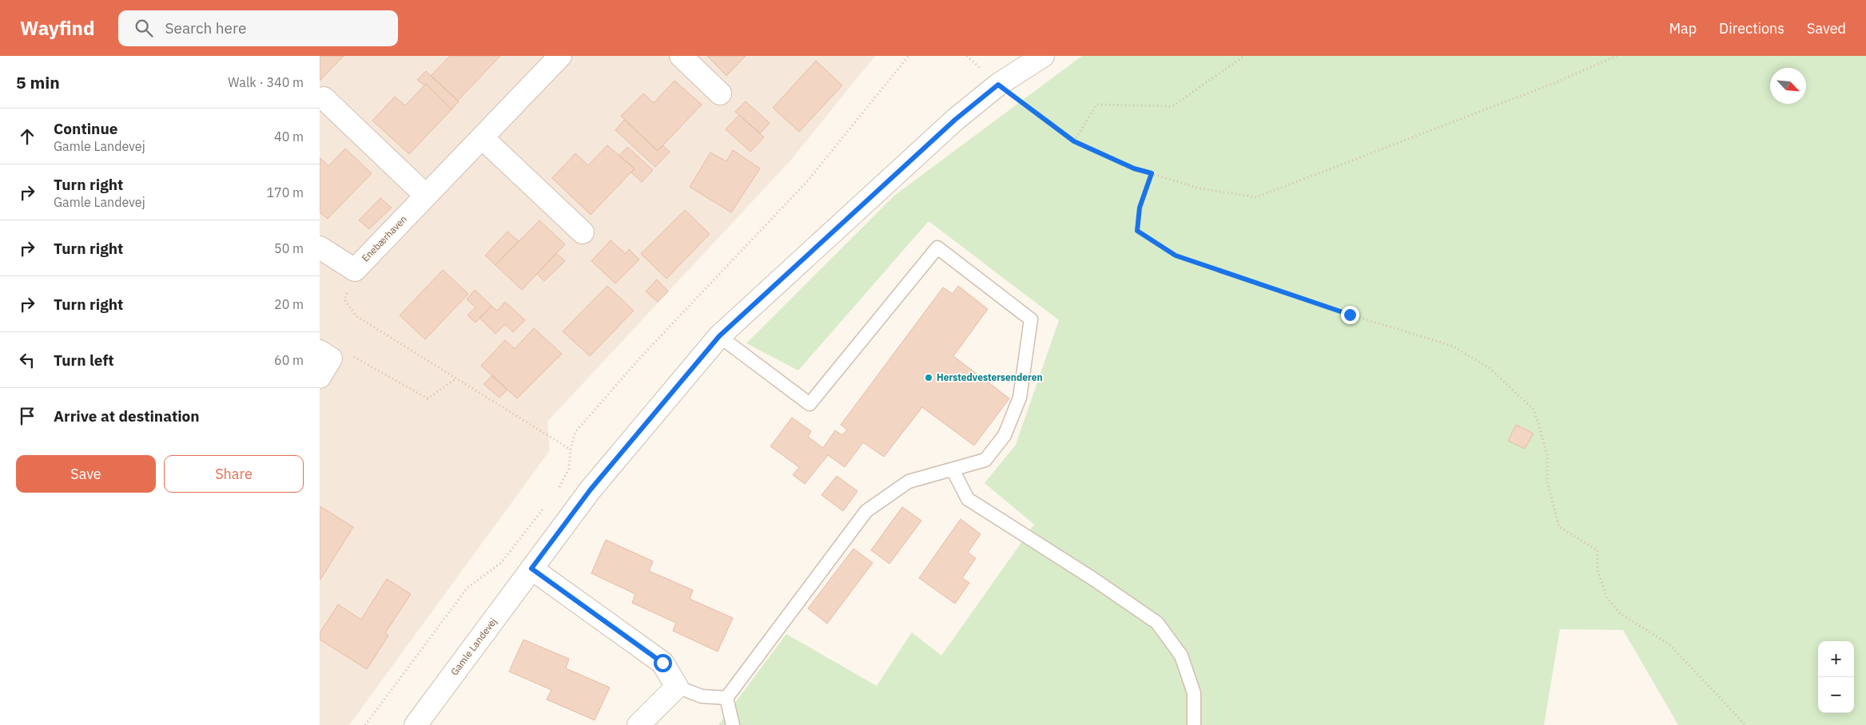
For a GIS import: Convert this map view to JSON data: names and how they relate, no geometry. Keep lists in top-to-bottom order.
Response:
{
  "streets": {
    "street": ["Enebærhaven", "Gamle Landevej"]
  },
  "places": ["Herstedvestersenderen"],
  "north": "bottom right",
  "page": {
    "header": "Wayfind",
    "search": "Search here",
    "nav": ["Map", "Directions", "Saved"],
    "heading": ["5 min", "Walk · 340 m"],
    "list": [
      ["Continue", "Gamle Landevej", "40 m"],
      ["Turn right", "Gamle Landevej", "170 m"],
      ["Turn right", "50 m"],
      ["Turn right", "20 m"],
      ["Turn left", "60 m"],
      "Arrive at destination"
    ],
    "buttons": ["Save", "Share"],
    "map_buttons": ["+", "−"]
  }
}
